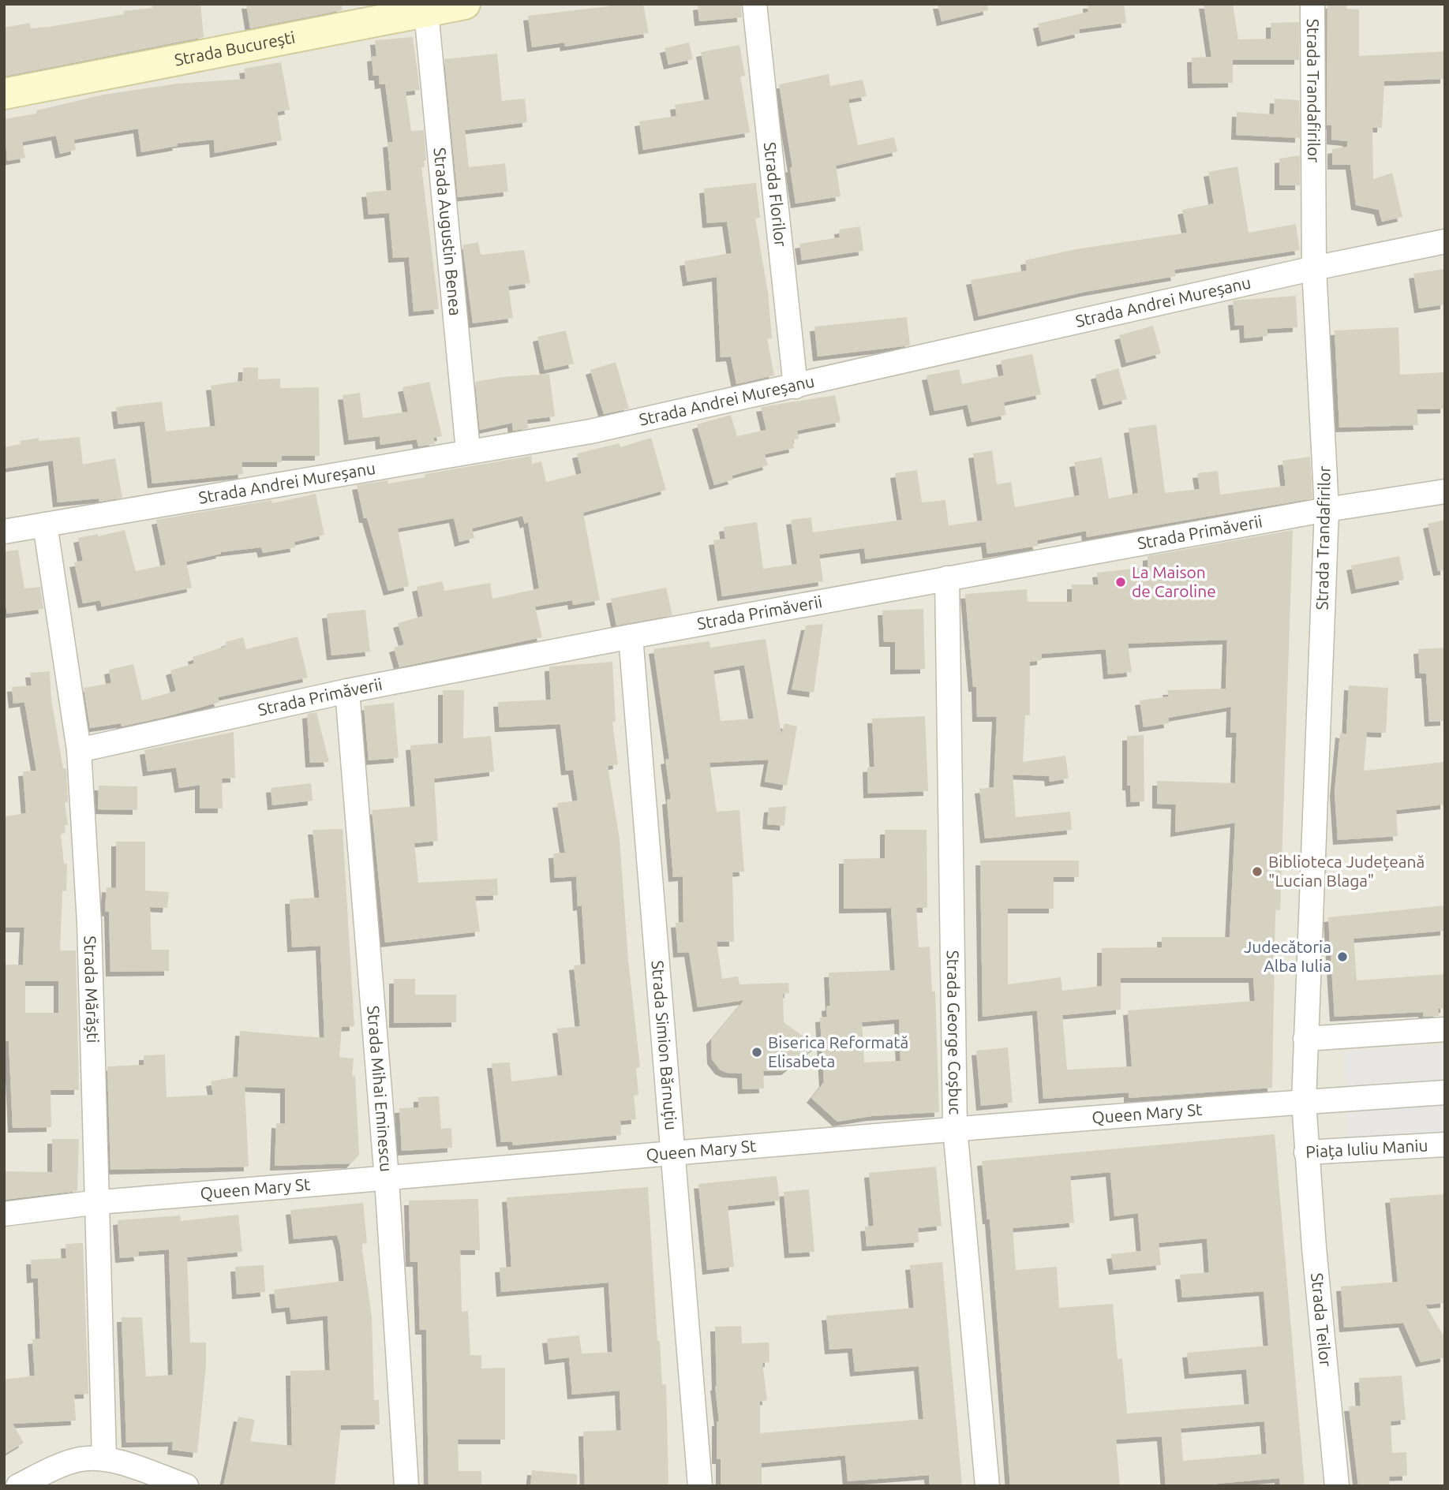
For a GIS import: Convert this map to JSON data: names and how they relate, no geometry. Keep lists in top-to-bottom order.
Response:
{
  "streets": {
    "main road": ["Strada București"],
    "street": [
      "Strada Trandafirilor",
      "Strada Florilor",
      "Strada Augustin Benea",
      "Strada Andrei Mureșanu",
      "Strada Primăverii",
      "Strada Mărăști",
      "Strada George Coșbuc",
      "Strada Simion Bărnuțiu",
      "Strada Mihai Eminescu",
      "Queen Mary St",
      "Piața Iuliu Maniu",
      "Strada Teilor"
    ]
  },
  "crossings": [
    ["Strada București", "Strada Augustin Benea"],
    ["Strada Trandafirilor", "Strada Andrei Mureșanu"],
    ["Strada Trandafirilor", "Strada Primăverii"],
    ["Strada Trandafirilor", "Piața Iuliu Maniu"],
    ["Strada Florilor", "Strada Andrei Mureșanu"],
    ["Strada Augustin Benea", "Strada Andrei Mureșanu"],
    ["Strada Andrei Mureșanu", "Strada Mărăști"],
    ["Strada Primăverii", "Strada Mărăști"],
    ["Strada Primăverii", "Strada George Coșbuc"],
    ["Strada Primăverii", "Strada Simion Bărnuțiu"],
    ["Strada Primăverii", "Strada Mihai Eminescu"],
    ["Strada Mărăști", "Queen Mary St"],
    ["Strada George Coșbuc", "Queen Mary St"],
    ["Strada Simion Bărnuțiu", "Queen Mary St"],
    ["Strada Mihai Eminescu", "Queen Mary St"],
    ["Queen Mary St", "Piața Iuliu Maniu"],
    ["Piața Iuliu Maniu", "Strada Teilor"]
  ],
  "places": [
    "La Maison de Caroline",
    "Biblioteca Județeană \"Lucian Blaga\"",
    "Judecătoria Alba Iulia",
    "Biserica Reformată Elisabeta"
  ]
}
